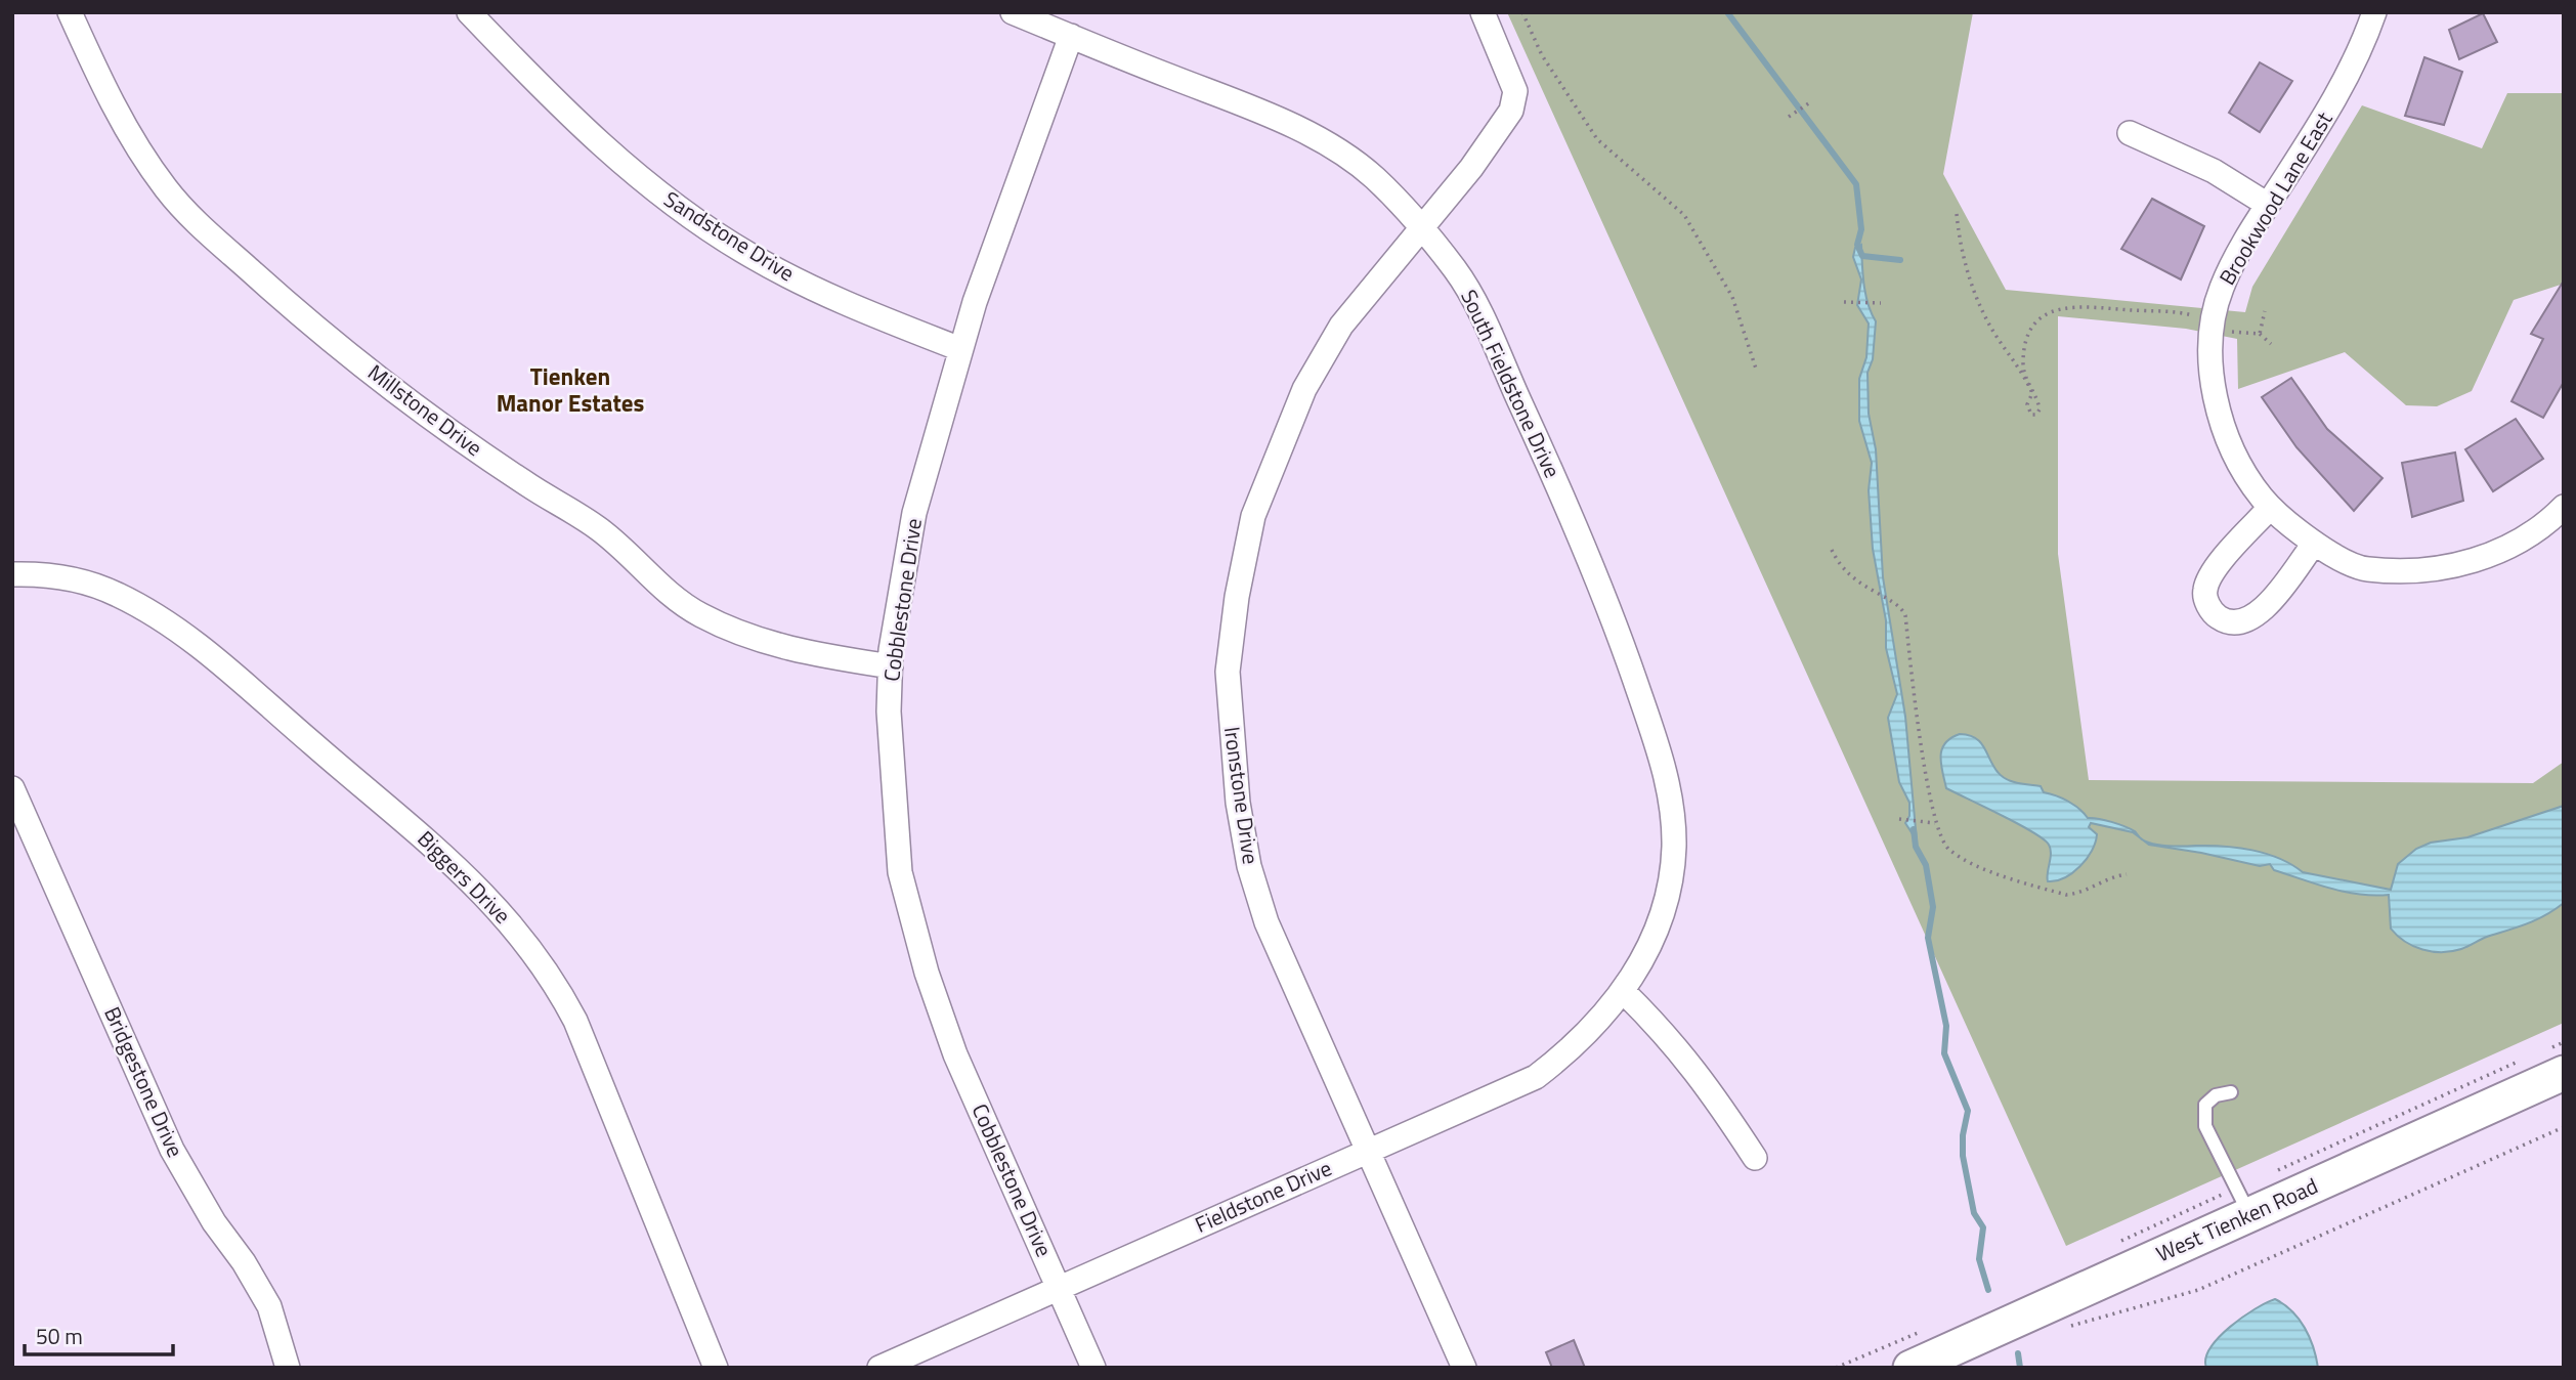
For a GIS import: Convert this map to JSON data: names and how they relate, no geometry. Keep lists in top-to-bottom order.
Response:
{
  "streets": {
    "street": [
      "Brookwood Lane East",
      "Sandstone Drive",
      "South Fieldstone Drive",
      "Millstone Drive",
      "Cobblestone Drive",
      "Ironstone Drive",
      "Biggers Drive",
      "Bridgestone Drive",
      "Fieldstone Drive",
      "West Tienken Road"
    ]
  },
  "crossings": [
    ["Sandstone Drive", "Cobblestone Drive"],
    ["South Fieldstone Drive", "Cobblestone Drive"],
    ["South Fieldstone Drive", "Ironstone Drive"],
    ["South Fieldstone Drive", "Fieldstone Drive"],
    ["Millstone Drive", "Cobblestone Drive"],
    ["Cobblestone Drive", "Fieldstone Drive"],
    ["Ironstone Drive", "Fieldstone Drive"]
  ],
  "districts": ["Tienken Manor Estates"],
  "scale_bar": "50 m"
}
